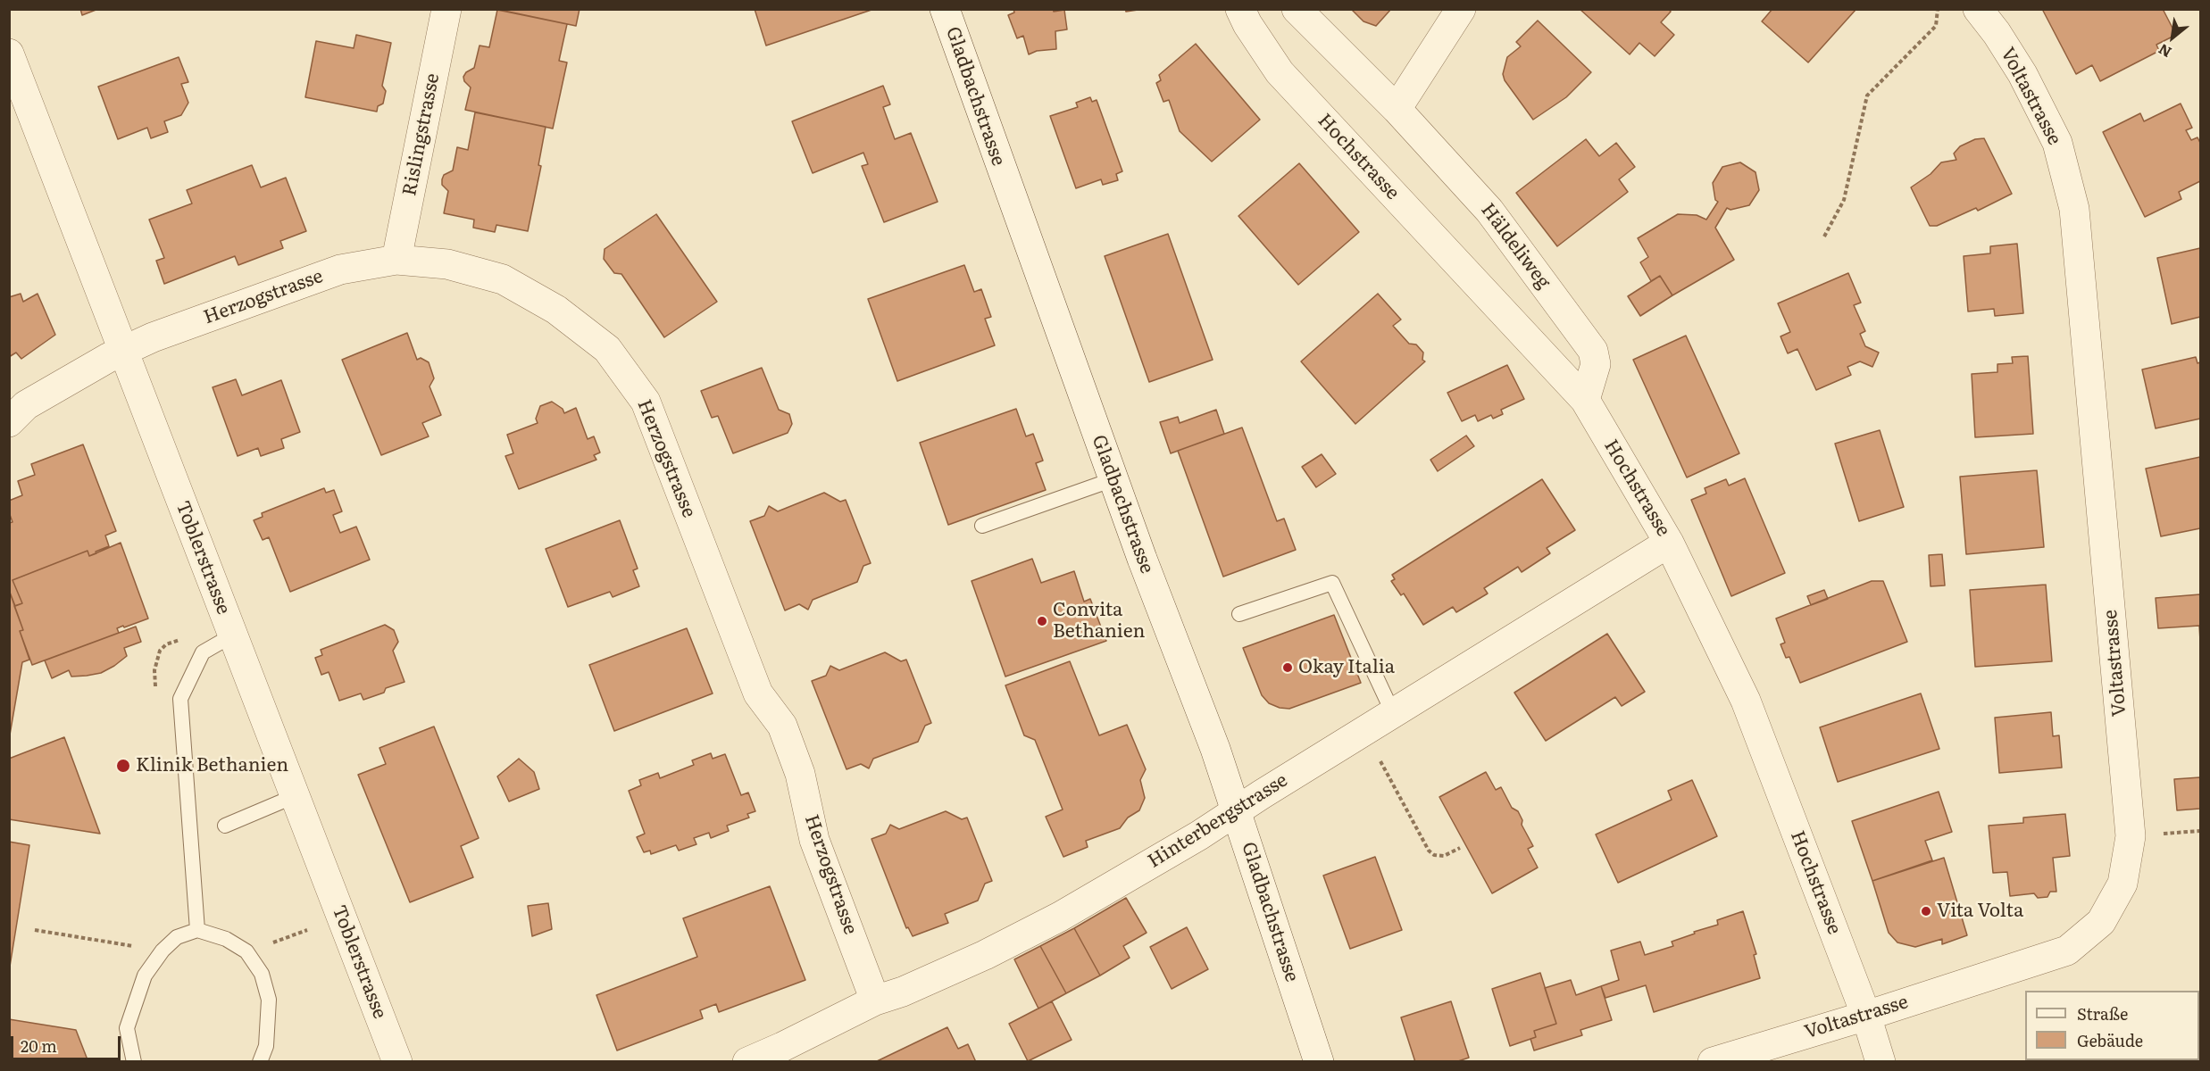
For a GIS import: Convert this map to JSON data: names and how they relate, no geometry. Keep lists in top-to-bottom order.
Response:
{
  "streets": {
    "street": [
      "Gladbachstrasse",
      "Voltastrasse",
      "Rislingstrasse",
      "Hochstrasse",
      "Häldeliweg",
      "Herzogstrasse",
      "Toblerstrasse",
      "Hinterbergstrasse"
    ]
  },
  "crossings": [
    ["Gladbachstrasse", "Hinterbergstrasse"],
    ["Voltastrasse", "Hochstrasse"],
    ["Rislingstrasse", "Herzogstrasse"],
    ["Hochstrasse", "Häldeliweg"],
    ["Hochstrasse", "Hinterbergstrasse"],
    ["Herzogstrasse", "Toblerstrasse"],
    ["Herzogstrasse", "Hinterbergstrasse"]
  ],
  "places": [
    "Convita Bethanien",
    "Okay Italia",
    "Klinik Bethanien",
    "Vita Volta"
  ],
  "legend": ["Straße", "Gebäude"],
  "scale_bar": "20 m",
  "north": "bottom left"
}
